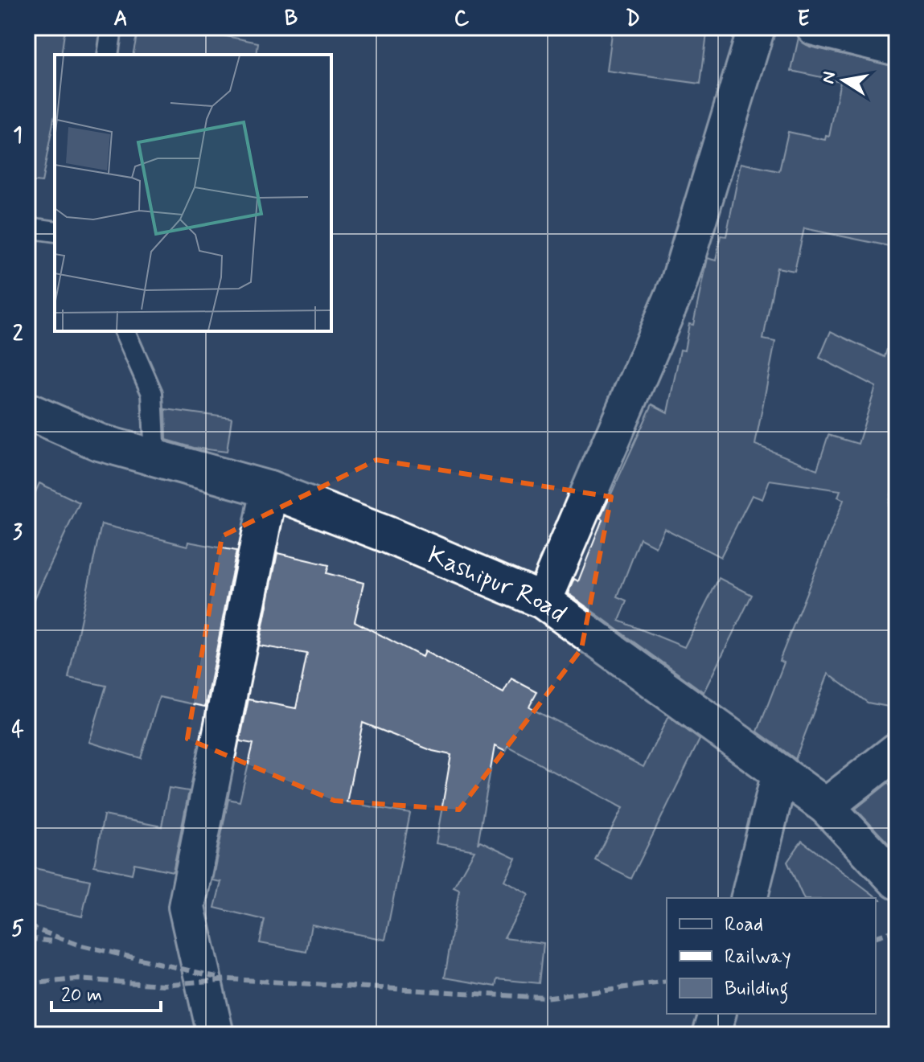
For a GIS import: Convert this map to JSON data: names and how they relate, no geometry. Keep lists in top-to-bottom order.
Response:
{
  "streets": {
    "street": ["Kashipur Road"]
  },
  "legend": ["Road", "Railway", "Building"],
  "scale_bar": "20 m",
  "north": "left",
  "grid": {
    "columns": [
      "A",
      "B",
      "C",
      "D",
      "E"
    ],
    "rows": [
      "1",
      "2",
      "3",
      "4",
      "5"
    ]
  }
}
